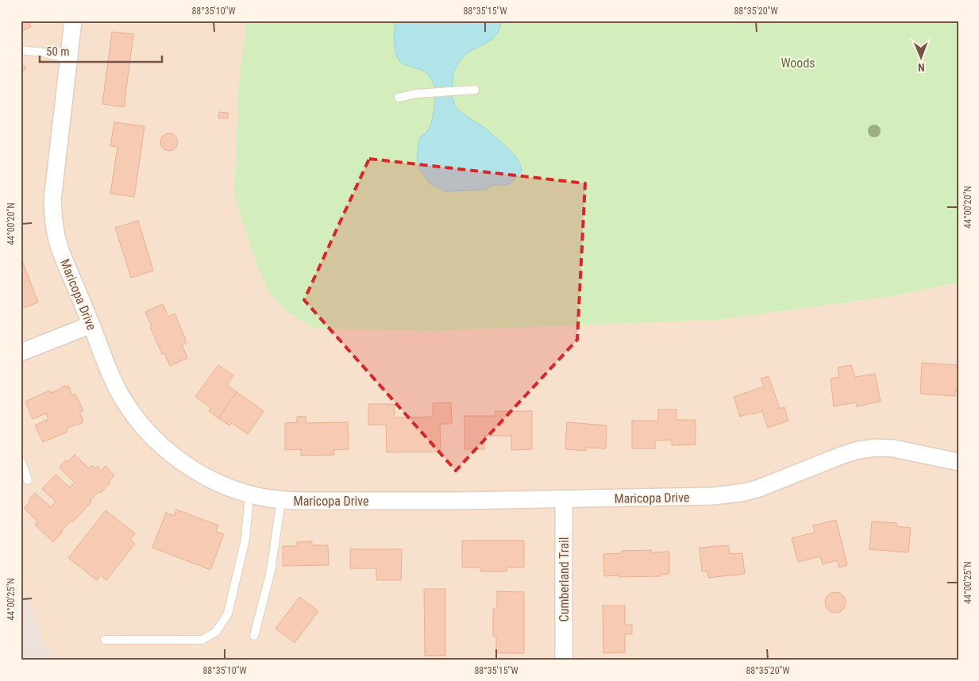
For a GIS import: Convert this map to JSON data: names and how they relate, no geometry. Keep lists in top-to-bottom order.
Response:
{
  "streets": {
    "street": ["Maricopa Drive", "Cumberland Trail"]
  },
  "crossings": [
    ["Maricopa Drive", "Cumberland Trail"]
  ],
  "parks": ["Woods"],
  "scale_bar": "50 m",
  "north": "bottom",
  "coordinates": [
    "88°35'10\"W",
    "88°35'15\"W",
    "88°35'20\"W",
    "44°00'20\"N",
    "44°00'25\"N"
  ]
}
